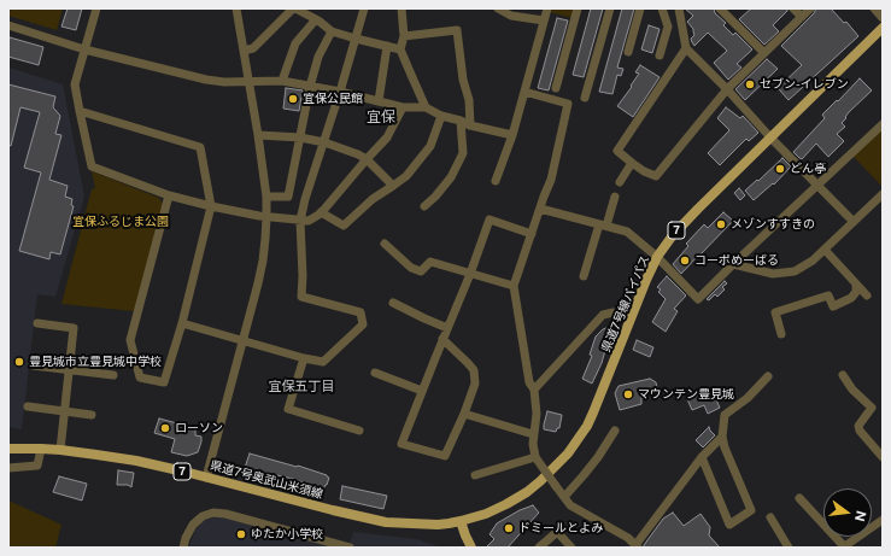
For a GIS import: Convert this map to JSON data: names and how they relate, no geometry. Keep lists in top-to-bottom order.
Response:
{
  "streets": {
    "main road": ["7", "県道7号線バイパス", "県道7号奥武山米須線"]
  },
  "crossings": [
    ["県道7号線バイパス", "県道7号奥武山米須線"]
  ],
  "districts": ["宜保", "宜保五丁目"],
  "parks": ["宜保ふるじま公園"],
  "places": [
    "セブン-イレブン",
    "宜保公民館",
    "どん亭",
    "メゾンすすきの",
    "コーポめーばる",
    "豊見城市立豊見城中学校",
    "マウンテン豊見城",
    "ローソン",
    "ドミールとよみ",
    "ゆたか小学校"
  ],
  "north": "right"
}
